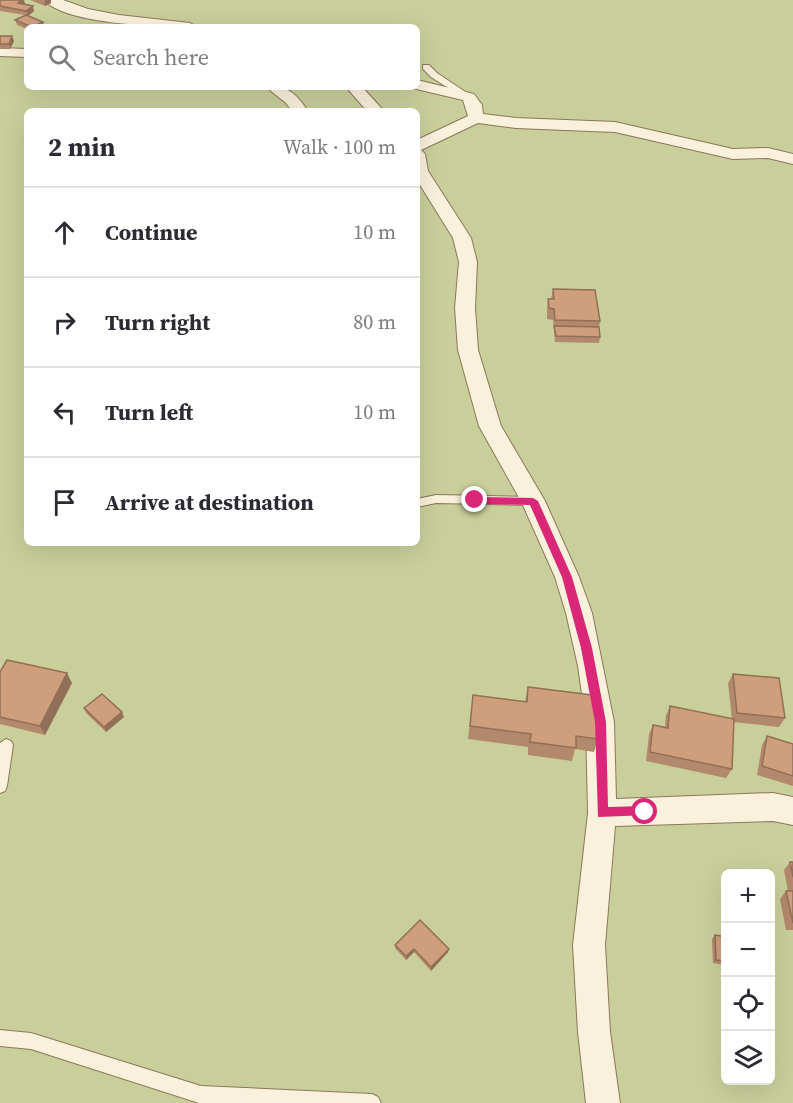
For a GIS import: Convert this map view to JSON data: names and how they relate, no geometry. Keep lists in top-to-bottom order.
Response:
{
  "page": {
    "search": "Search here",
    "heading": ["2 min", "Walk · 100 m"],
    "list": [
      ["Continue", "10 m"],
      ["Turn right", "80 m"],
      ["Turn left", "10 m"],
      "Arrive at destination"
    ],
    "map_buttons": ["+", "−"]
  }
}
